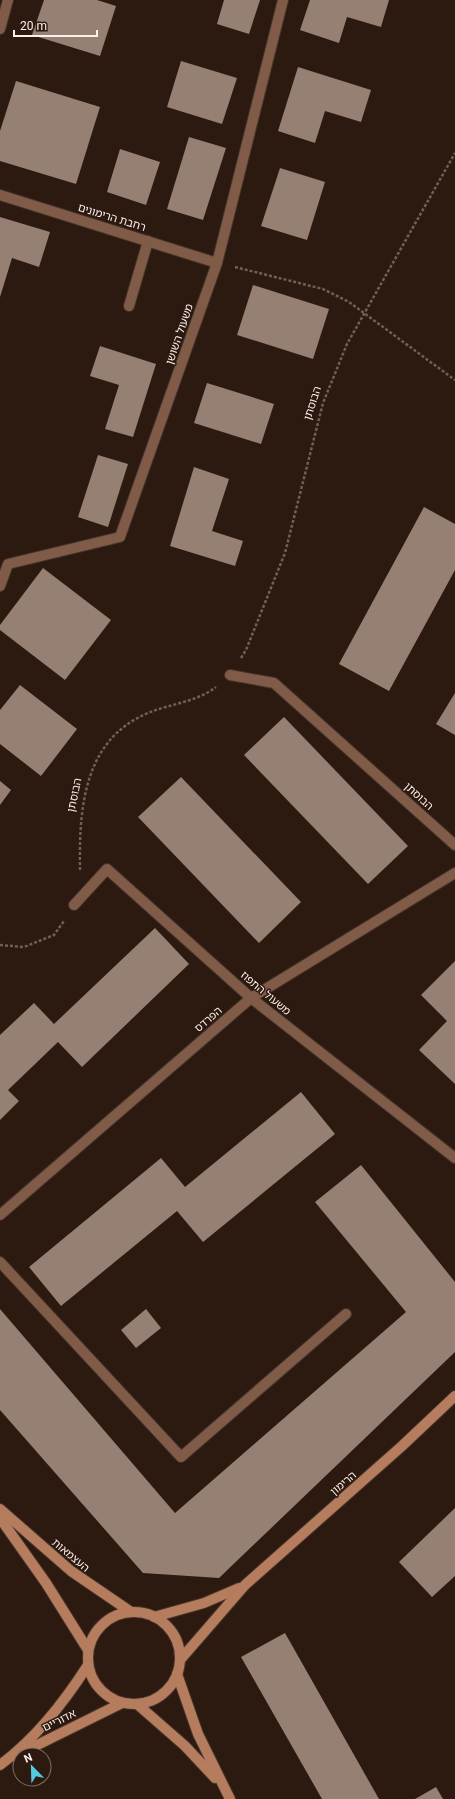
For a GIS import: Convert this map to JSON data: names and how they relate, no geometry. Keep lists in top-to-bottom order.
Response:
{
  "streets": {
    "street": [
      "רחבת הרימונים",
      "משעול השושן",
      "הבוסתן",
      "משעול התפוז",
      "הפרדס",
      "הרימון",
      "העצמאות",
      "אדוריים"
    ]
  },
  "crossings": [
    ["רחבת הרימונים", "משעול השושן"],
    ["הבוסתן", "משעול התפוז"],
    ["משעול התפוז", "הפרדס"],
    ["הרימון", "העצמאות"],
    ["הרימון", "אדוריים"],
    ["העצמאות", "אדוריים"]
  ],
  "scale_bar": "20 m",
  "north": "top left"
}
